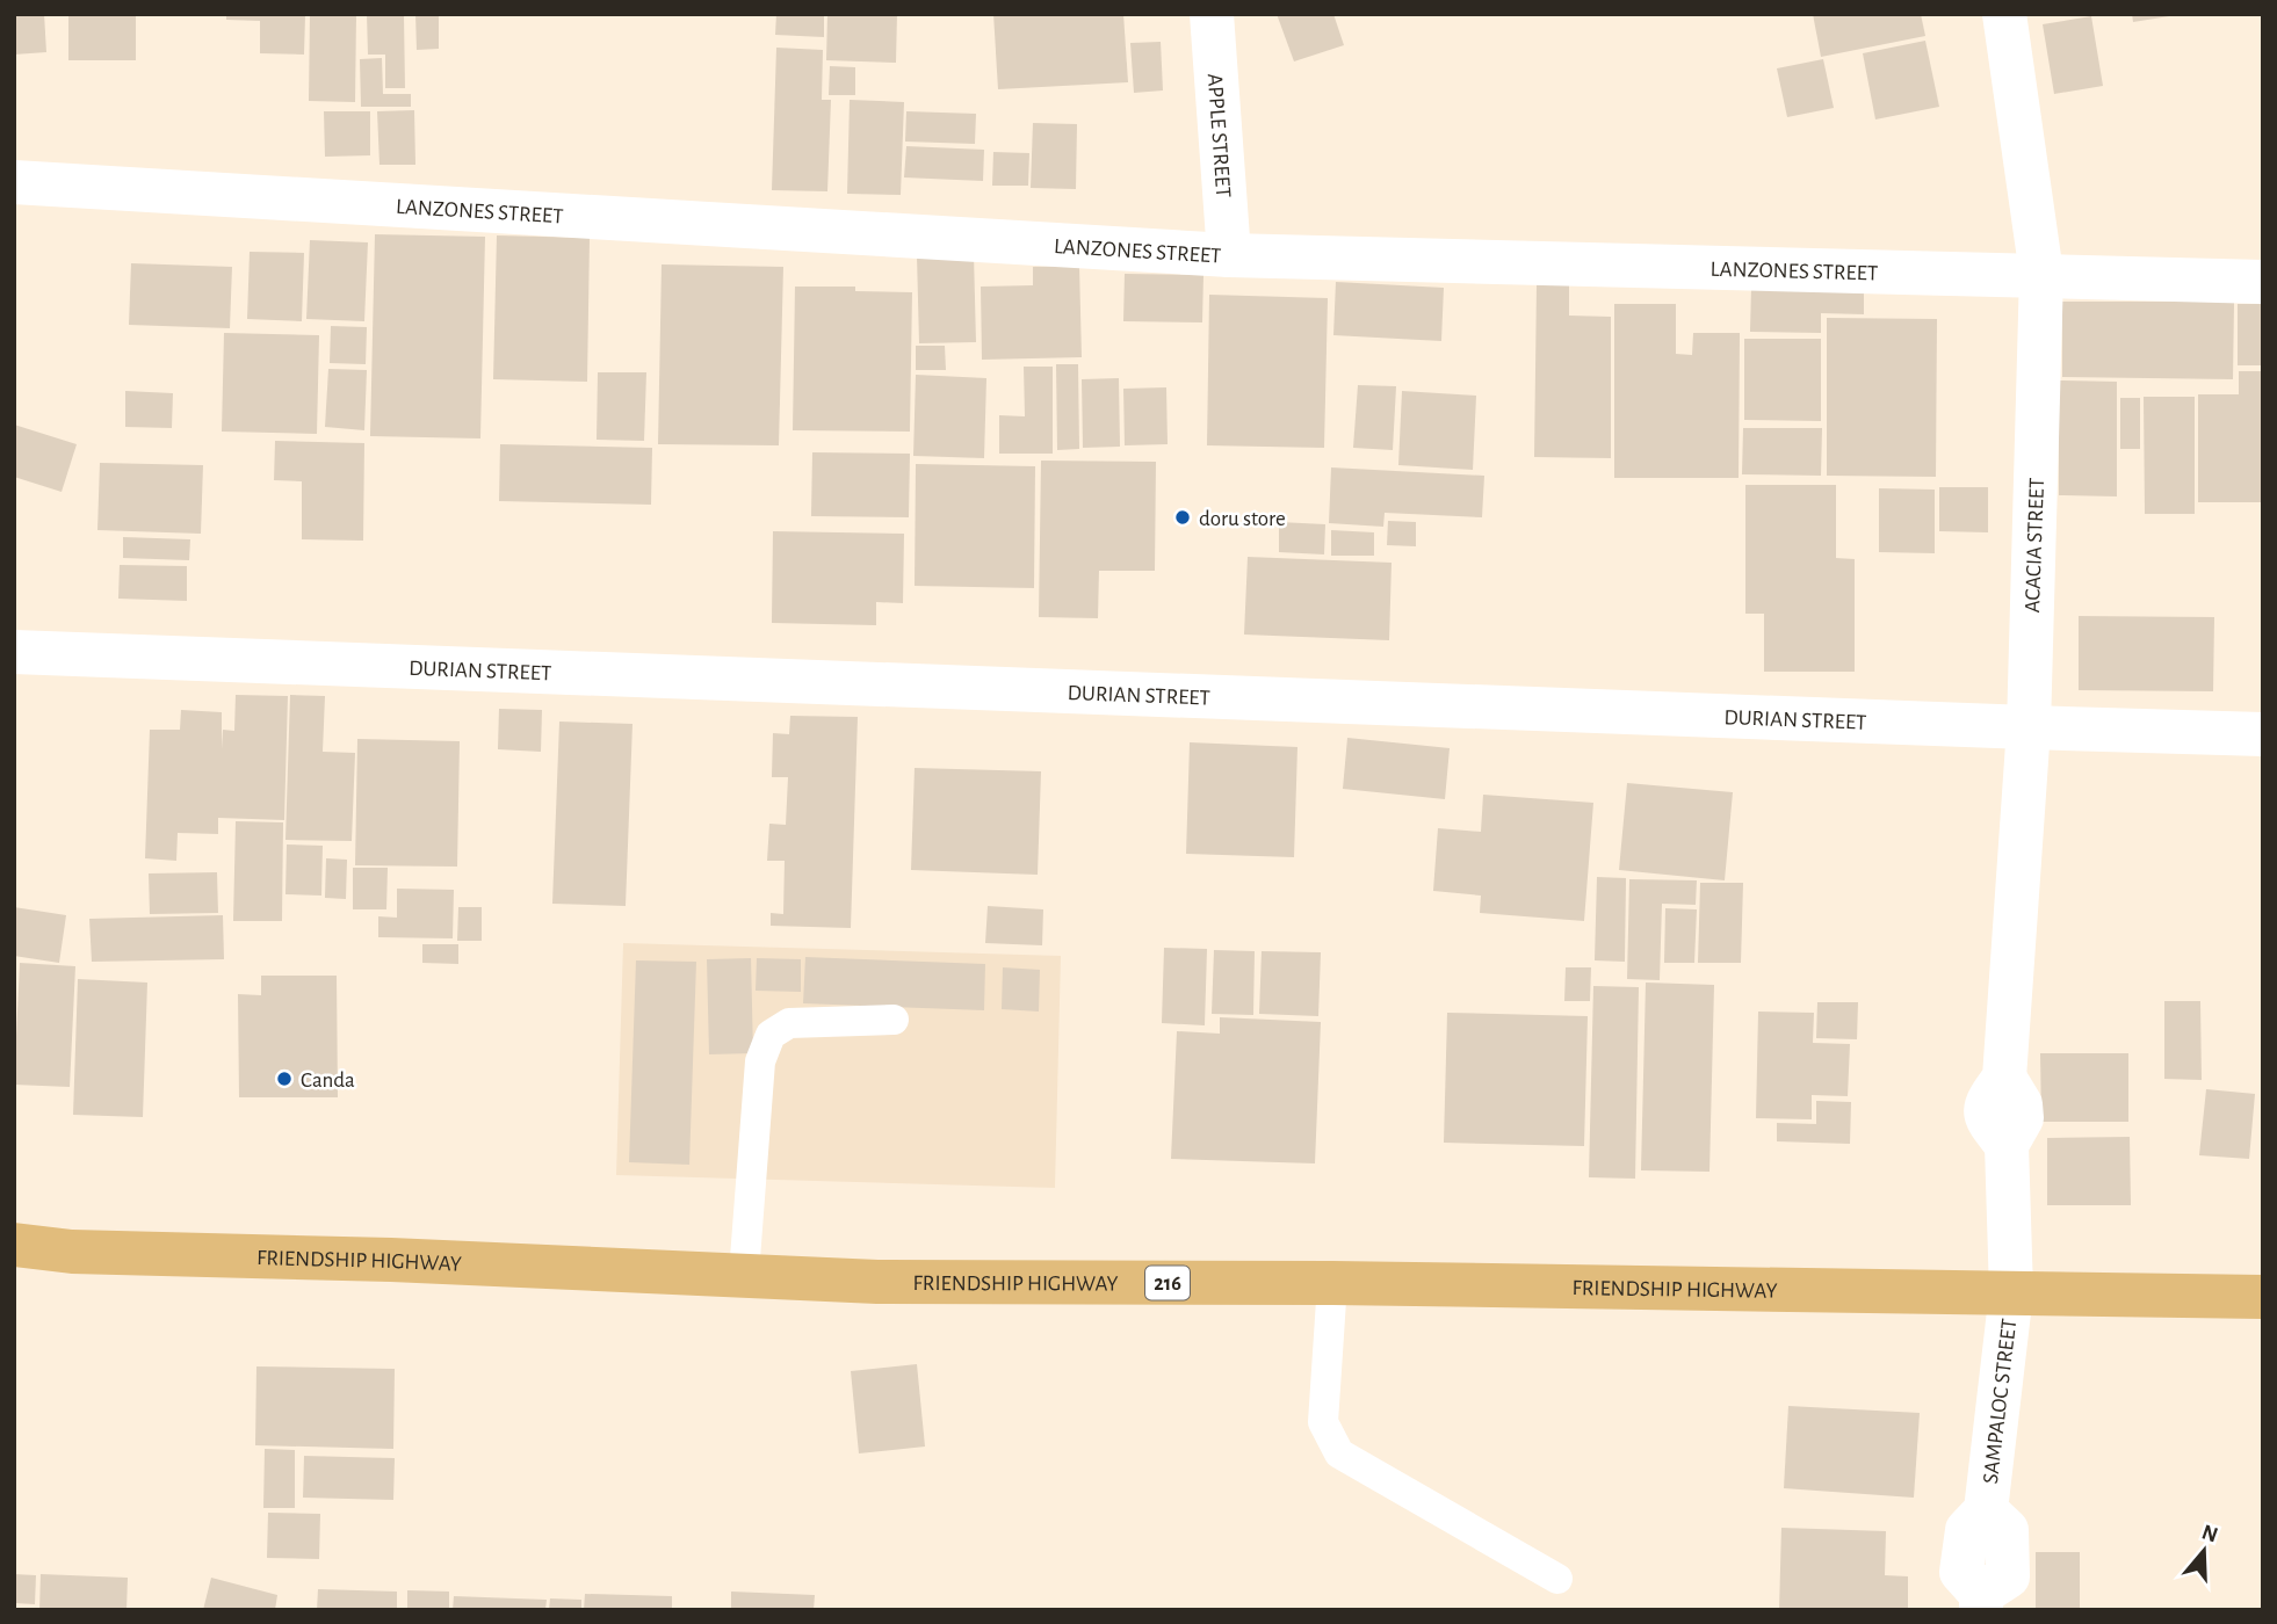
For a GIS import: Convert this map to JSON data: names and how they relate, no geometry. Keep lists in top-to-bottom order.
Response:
{
  "streets": {
    "main road": ["FRIENDSHIP HIGHWAY", "216"],
    "street": [
      "APPLE STREET",
      "LANZONES STREET",
      "ACACIA STREET",
      "DURIAN STREET",
      "SAMPALOC STREET"
    ]
  },
  "crossings": [
    ["APPLE STREET", "LANZONES STREET"],
    ["LANZONES STREET", "ACACIA STREET"],
    ["ACACIA STREET", "DURIAN STREET"],
    ["ACACIA STREET", "FRIENDSHIP HIGHWAY"],
    ["ACACIA STREET", "SAMPALOC STREET"],
    ["FRIENDSHIP HIGHWAY", "SAMPALOC STREET"]
  ],
  "places": ["doru store", "Canda"],
  "north": "top"
}
